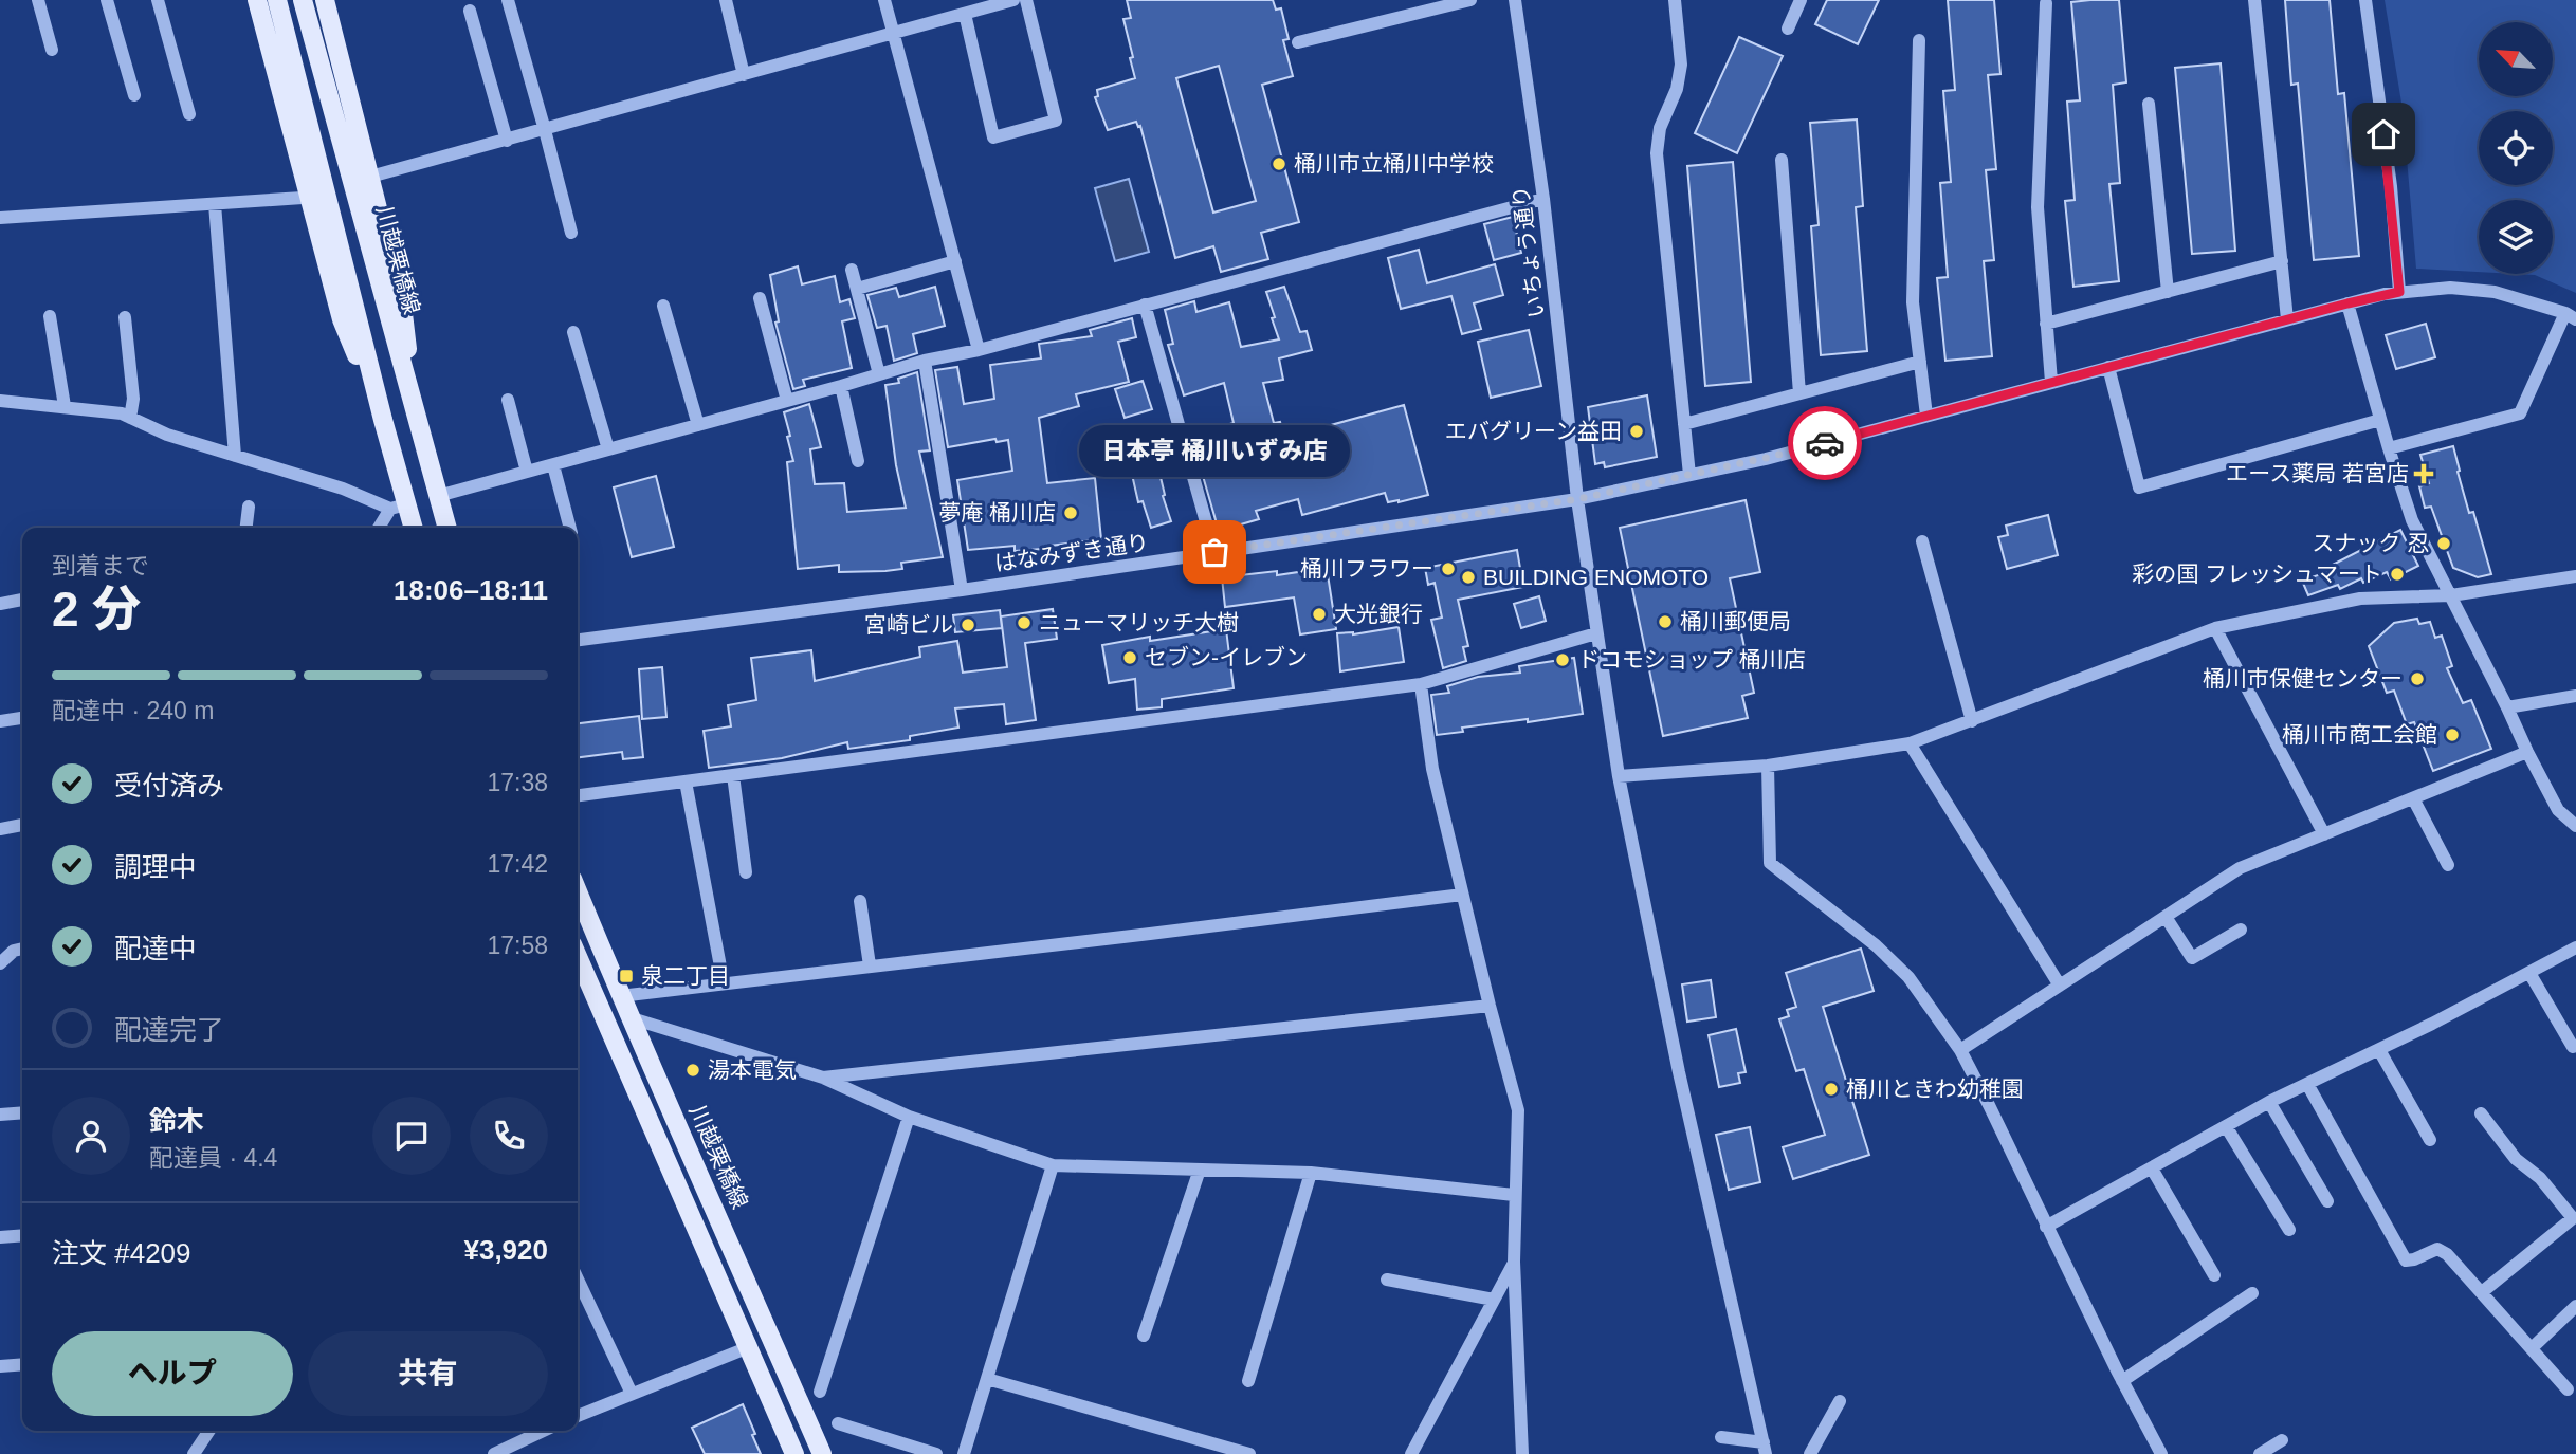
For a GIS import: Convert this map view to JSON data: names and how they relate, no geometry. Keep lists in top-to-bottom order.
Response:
{
  "streets": {
    "main road": ["川越栗橋線"],
    "street": ["いちょう通り", "はなみずき通り"]
  },
  "crossings": [
    ["いちょう通り", "はなみずき通り"]
  ],
  "places": {
    "other": [
      "桶川市立桶川中学校",
      "エバグリーン益田",
      "夢庵 桶川店",
      "スナック 忍",
      "日本亭 桶川いずみ店",
      "桶川フラワー",
      "彩の国 フレッシュマート",
      "BUILDING ENOMOTO",
      "大光銀行",
      "桶川郵便局",
      "ニューマリッチ大樹",
      "宮崎ビル",
      "セブン-イレブン",
      "ドコモショップ 桶川店",
      "桶川市保健センター",
      "桶川市商工会館",
      "湯本電気",
      "桶川ときわ幼稚園"
    ],
    "health": ["エース薬局 若宮店"],
    "transit": ["泉二丁目"]
  },
  "north": "top left",
  "page": {
    "bubble": "日本亭 桶川いずみ店",
    "heading": ["2 分", "到着まで", "18:06–18:11"],
    "panel": [
      "鈴木",
      "配達員 · 4.4",
      "注文 #4209",
      "¥3,920"
    ],
    "bar": "配達中 · 240 m",
    "list": [
      ["受付済み", "17:38"],
      ["調理中", "17:42"],
      ["配達中", "17:58"],
      "配達完了"
    ],
    "buttons": ["ヘルプ", "共有"]
  }
}
